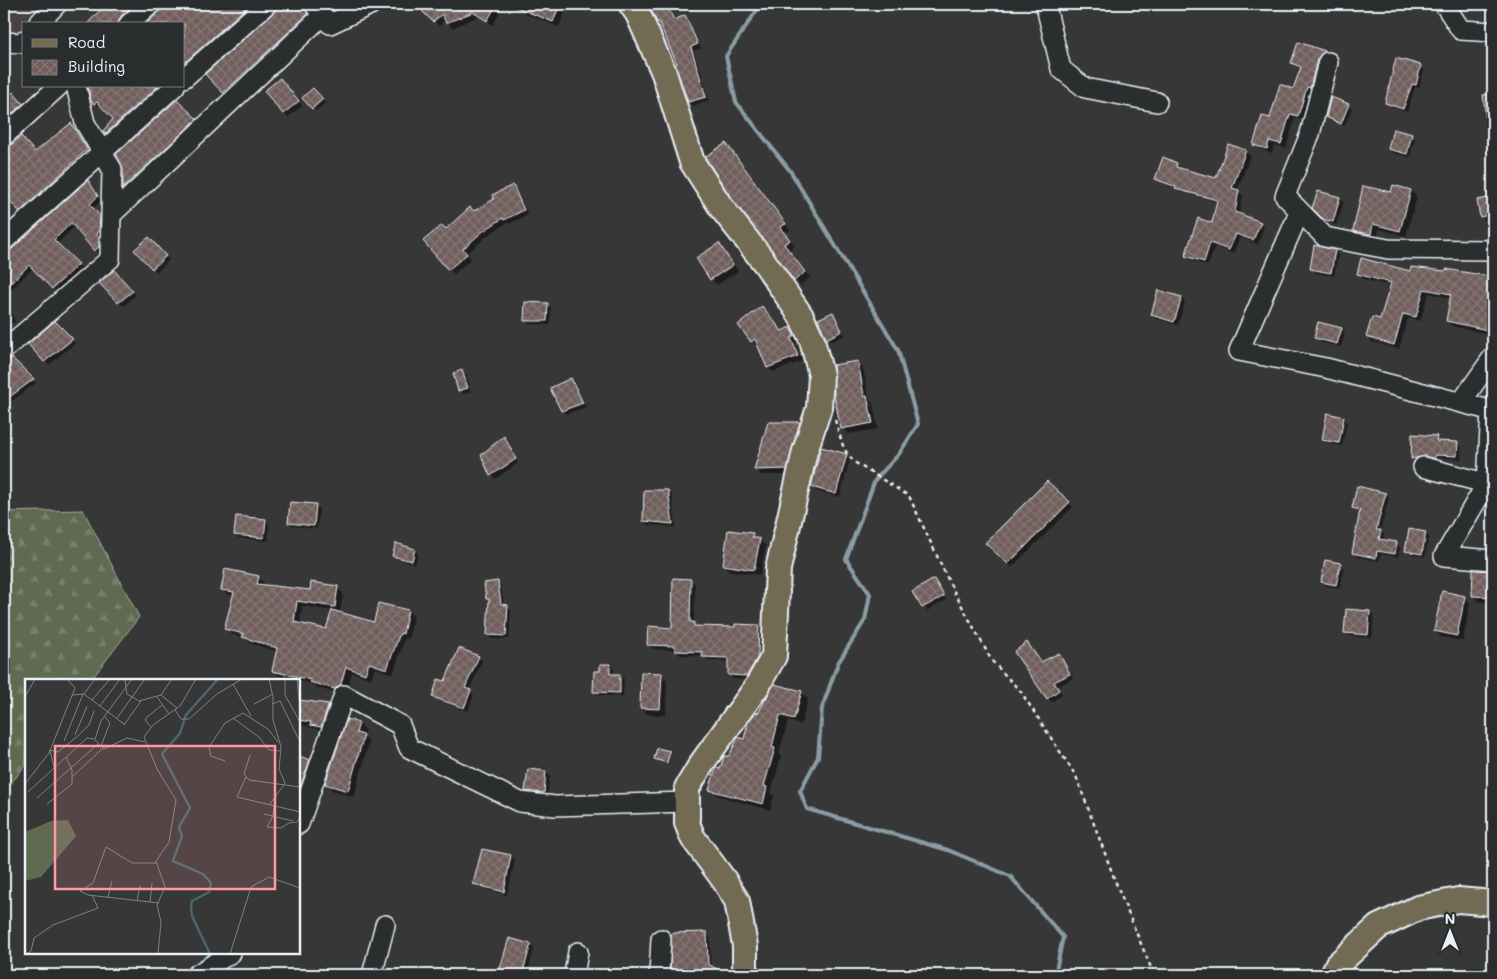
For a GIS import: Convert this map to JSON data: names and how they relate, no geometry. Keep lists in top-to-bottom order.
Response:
{
  "legend": ["Road", "Building"],
  "north": "top"
}
